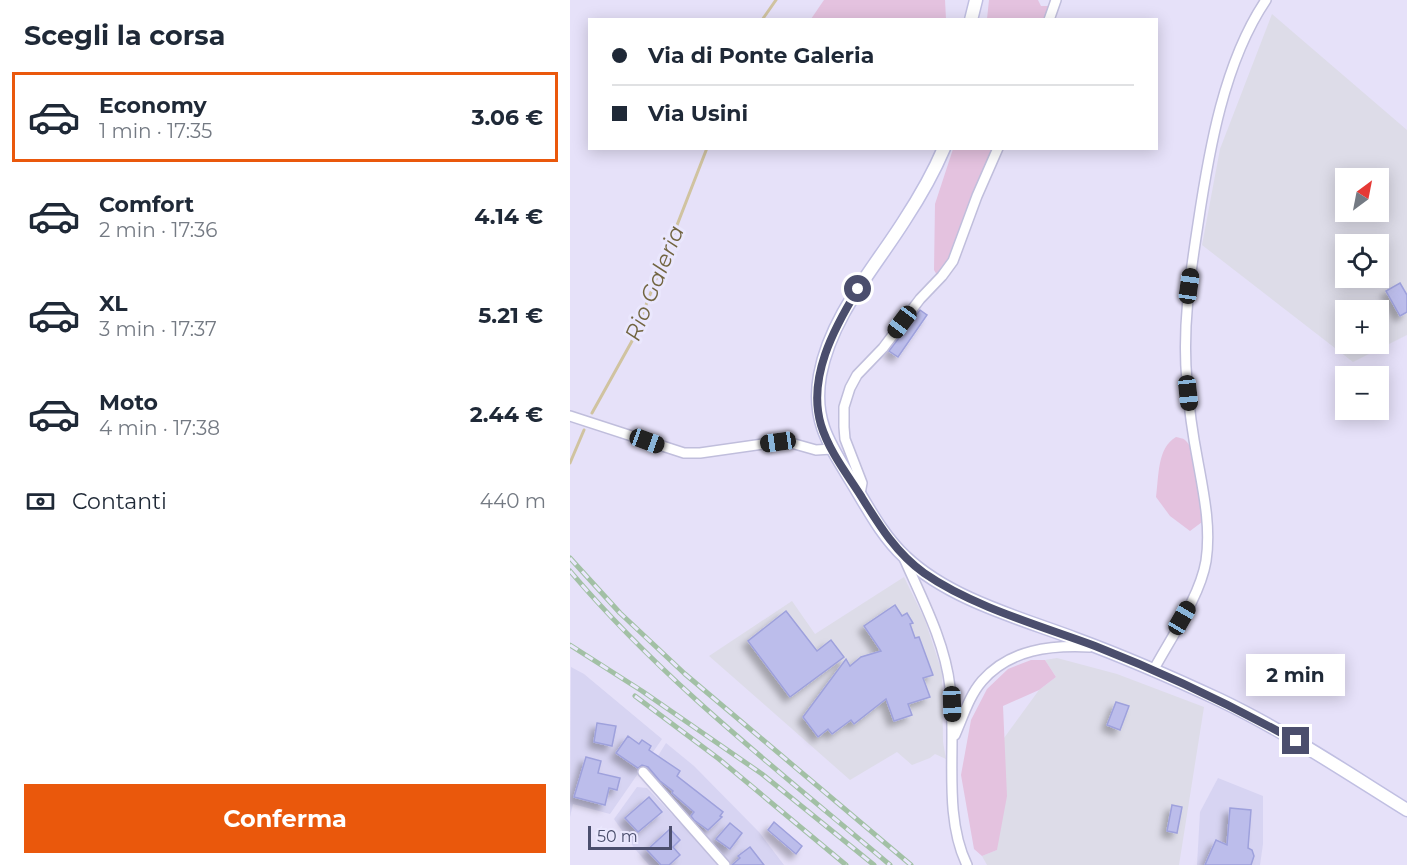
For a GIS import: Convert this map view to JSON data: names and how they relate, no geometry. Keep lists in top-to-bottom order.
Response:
{
  "water": ["Rio Galeria"],
  "scale_bar": "50 m",
  "north": "top right",
  "page": {
    "heading": "Scegli la corsa",
    "banner": ["Via di Ponte Galeria", "Via Usini"],
    "list": [
      {
        "name": "Economy",
        "note": "1 min · 17:35",
        "value": "3.06 €"
      },
      {
        "name": "Comfort",
        "note": "2 min · 17:36",
        "value": "4.14 €"
      },
      {
        "name": "XL",
        "note": "3 min · 17:37",
        "value": "5.21 €"
      },
      {
        "name": "Moto",
        "note": "4 min · 17:38",
        "value": "2.44 €"
      }
    ],
    "map_buttons": ["+", "−"],
    "pay": ["Contanti", "440 m"],
    "bubble": "2 min",
    "buttons": "Conferma",
    "scale": "50 m"
  }
}
